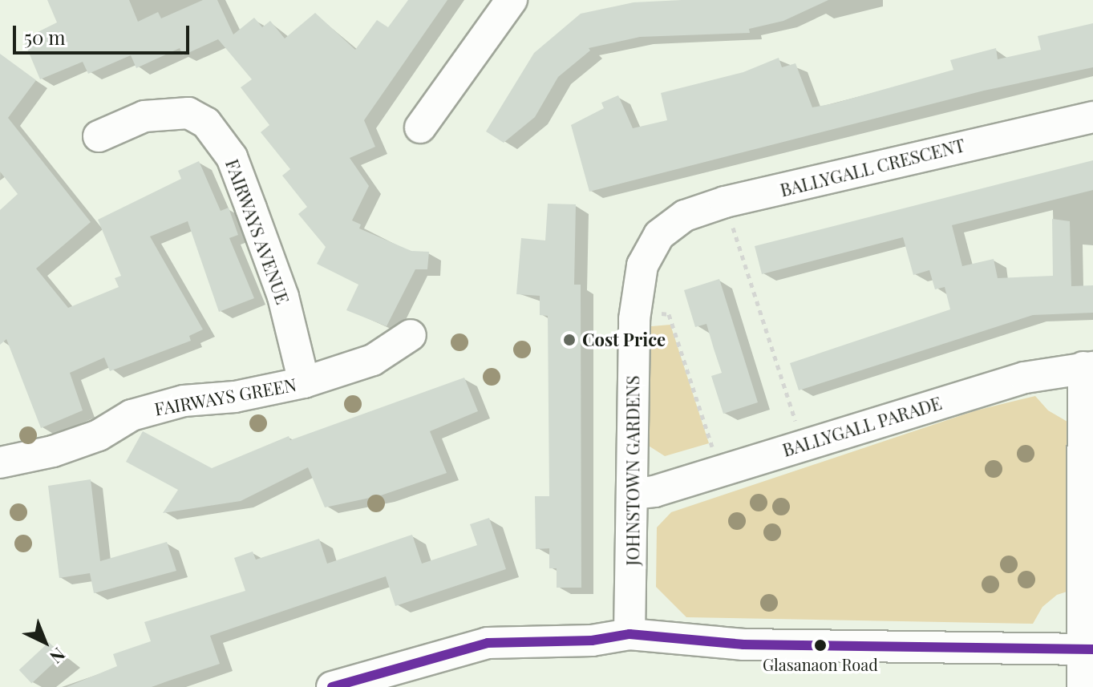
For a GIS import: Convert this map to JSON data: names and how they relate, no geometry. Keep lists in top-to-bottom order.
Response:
{
  "streets": {
    "street": [
      "BALLYGALL CRESCENT",
      "FAIRWAYS AVENUE",
      "FAIRWAYS GREEN",
      "BALLYGALL PARADE",
      "JOHNSTOWN GARDENS"
    ]
  },
  "crossings": [
    ["BALLYGALL CRESCENT", "JOHNSTOWN GARDENS"],
    ["FAIRWAYS AVENUE", "FAIRWAYS GREEN"],
    ["BALLYGALL PARADE", "JOHNSTOWN GARDENS"]
  ],
  "places": ["Cost Price", "Glasanaon Road"],
  "scale_bar": "50 m",
  "north": "bottom right"
}
